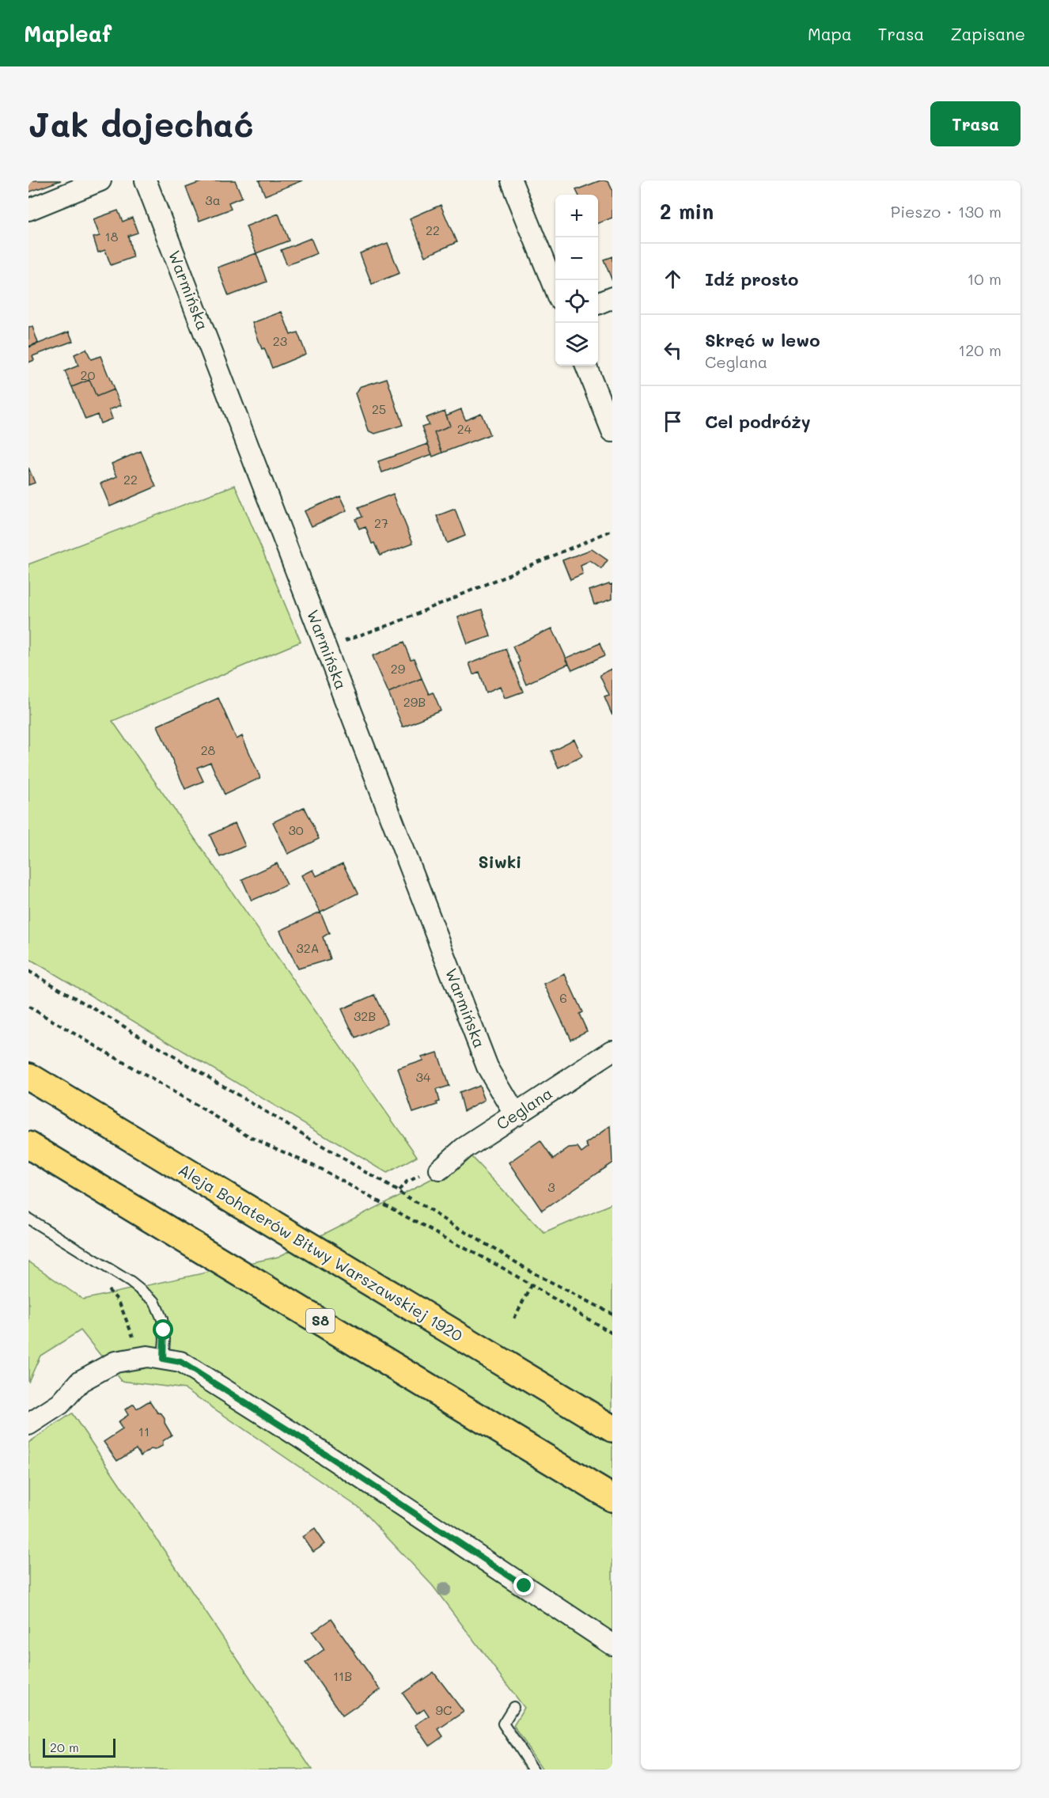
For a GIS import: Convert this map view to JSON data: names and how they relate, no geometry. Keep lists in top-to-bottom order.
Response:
{
  "streets": {
    "highway": ["Aleja Bohaterów Bitwy Warszawskiej 1920", "S8"],
    "street": ["Warmińska", "Ceglana"]
  },
  "crossings": [
    ["Warmińska", "Ceglana"]
  ],
  "districts": ["Siwki"],
  "house_numbers": [
    "3a",
    "22",
    "18",
    "23",
    "20",
    "25",
    "24",
    "22",
    "27",
    "29",
    "29B",
    "28",
    "30",
    "32A",
    "6",
    "32B",
    "34",
    "3",
    "11",
    "11B",
    "9C"
  ],
  "scale_bar": "20 m",
  "page": {
    "header": "Mapleaf",
    "nav": ["Mapa", "Trasa", "Zapisane"],
    "buttons": "Trasa",
    "title": "Jak dojechać",
    "heading": ["2 min", "Pieszo · 130 m"],
    "map_buttons": ["+", "−"],
    "list": [
      ["Idź prosto", "10 m"],
      ["Skręć w lewo", "Ceglana", "120 m"],
      "Cel podróży"
    ],
    "scale": "20 m"
  }
}
